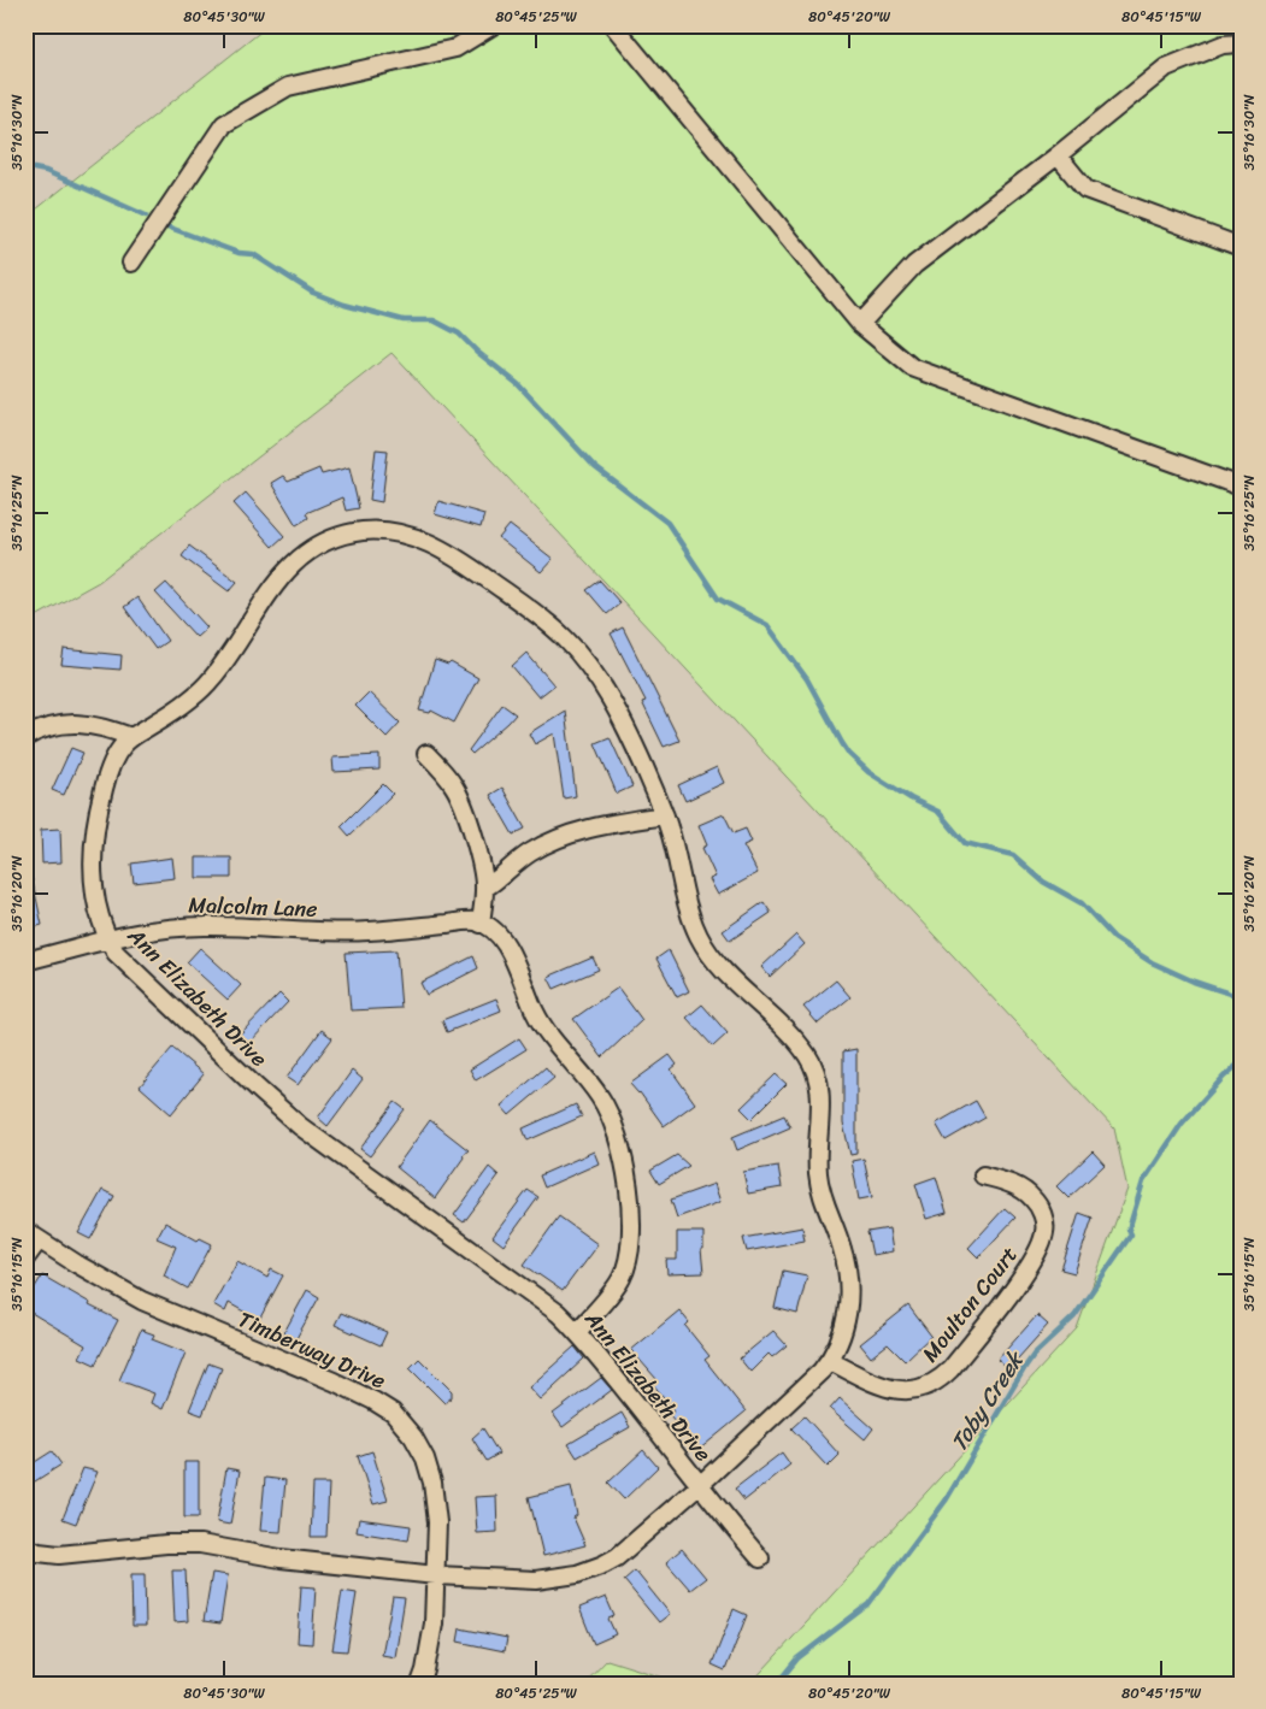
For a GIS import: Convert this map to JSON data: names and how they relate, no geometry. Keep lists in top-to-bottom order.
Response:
{
  "streets": {
    "street": [
      "Malcolm Lane",
      "Ann Elizabeth Drive",
      "Moulton Court",
      "Timberway Drive"
    ]
  },
  "crossings": [
    ["Malcolm Lane", "Ann Elizabeth Drive"],
    ["Ann Elizabeth Drive", "Moulton Court"],
    ["Ann Elizabeth Drive", "Timberway Drive"]
  ],
  "water": ["Toby Creek"],
  "coordinates": [
    "80°45'30\"W",
    "80°45'25\"W",
    "80°45'20\"W",
    "80°45'15\"W",
    "35°16'30\"N",
    "35°16'25\"N",
    "35°16'20\"N",
    "35°16'15\"N"
  ]
}
